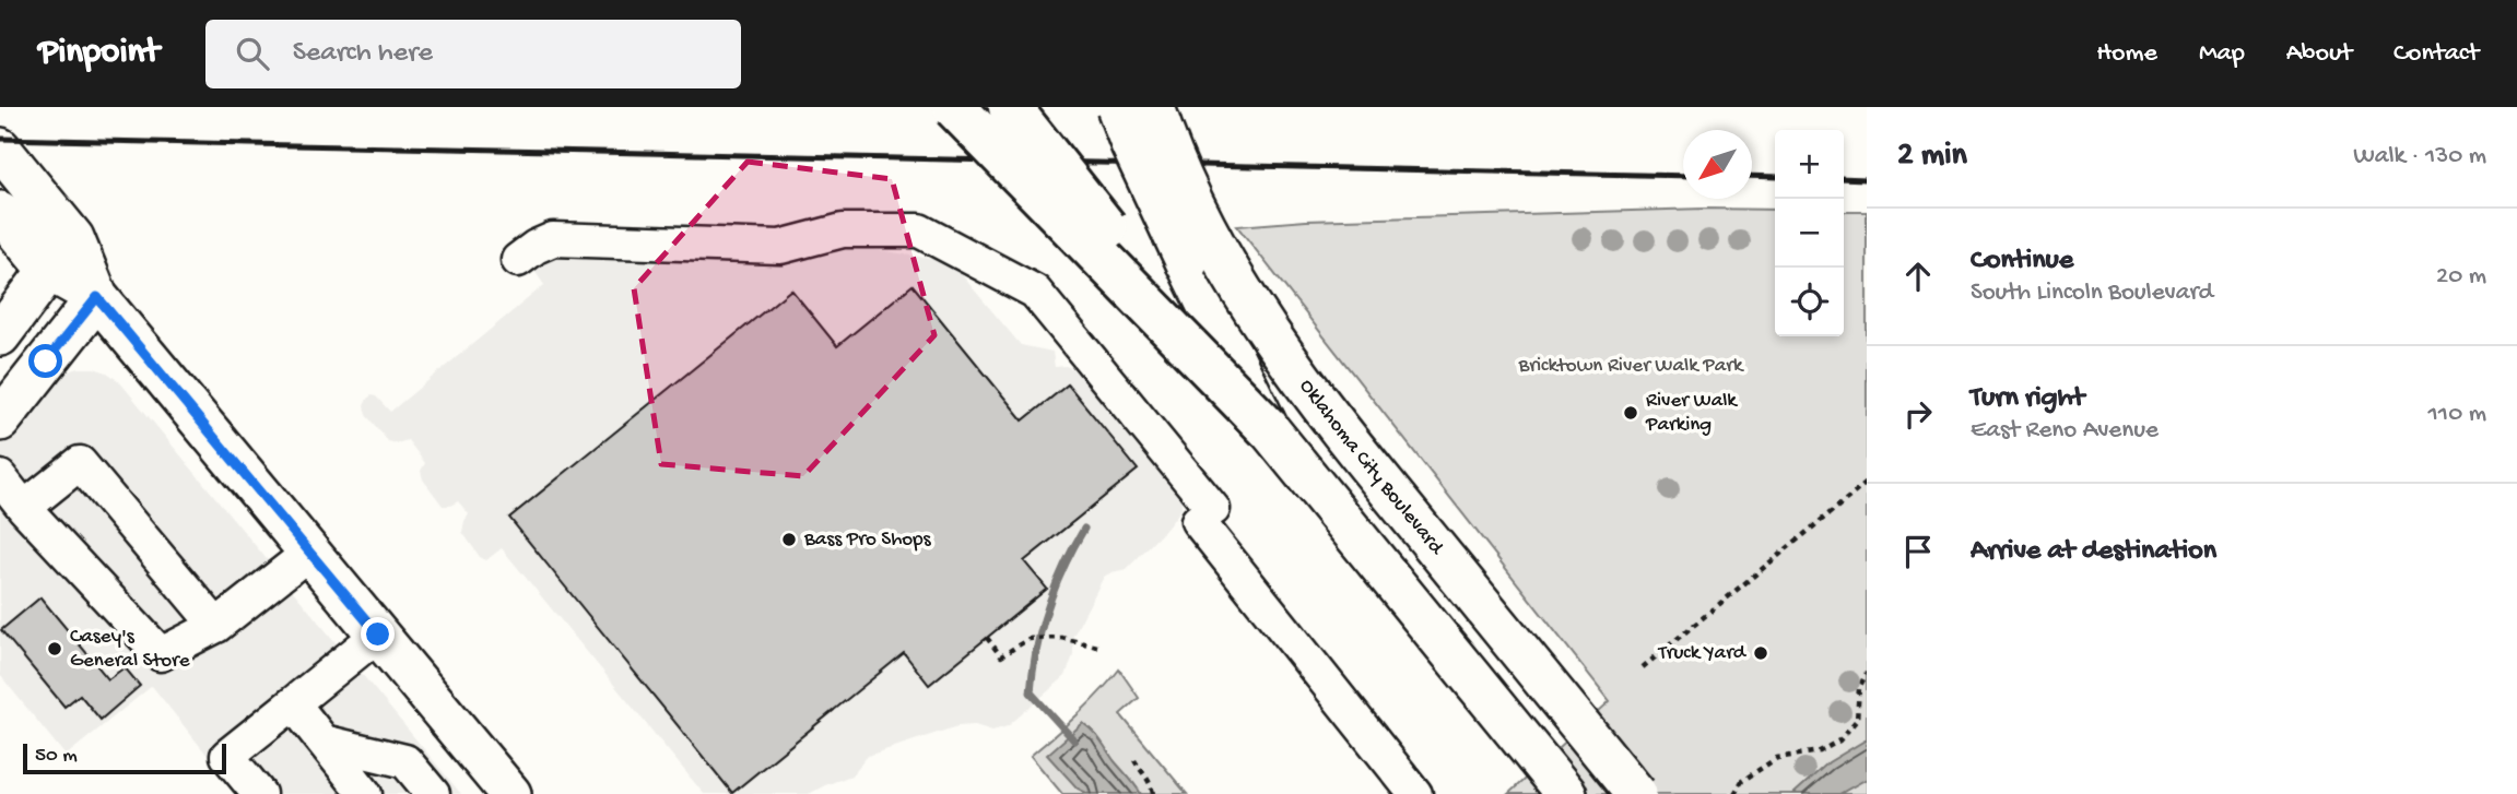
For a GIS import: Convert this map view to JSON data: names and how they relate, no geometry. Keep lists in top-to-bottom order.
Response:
{
  "streets": {
    "main road": ["Oklahoma City Boulevard"]
  },
  "parks": ["Bricktown River Walk Park"],
  "places": [
    "River Walk Parking",
    "Bass Pro Shops",
    "Casey's General Store",
    "Truck Yard"
  ],
  "scale_bar": "50 m",
  "north": "bottom left",
  "page": {
    "header": "Pinpoint",
    "search": "Search here",
    "nav": [
      "Home",
      "Map",
      "About",
      "Contact"
    ],
    "heading": ["2 min", "Walk · 130 m"],
    "map_buttons": ["+", "−"],
    "list": [
      ["Continue", "South Lincoln Boulevard", "20 m"],
      ["Turn right", "East Reno Avenue", "110 m"],
      "Arrive at destination"
    ],
    "scale": "50 m"
  }
}
